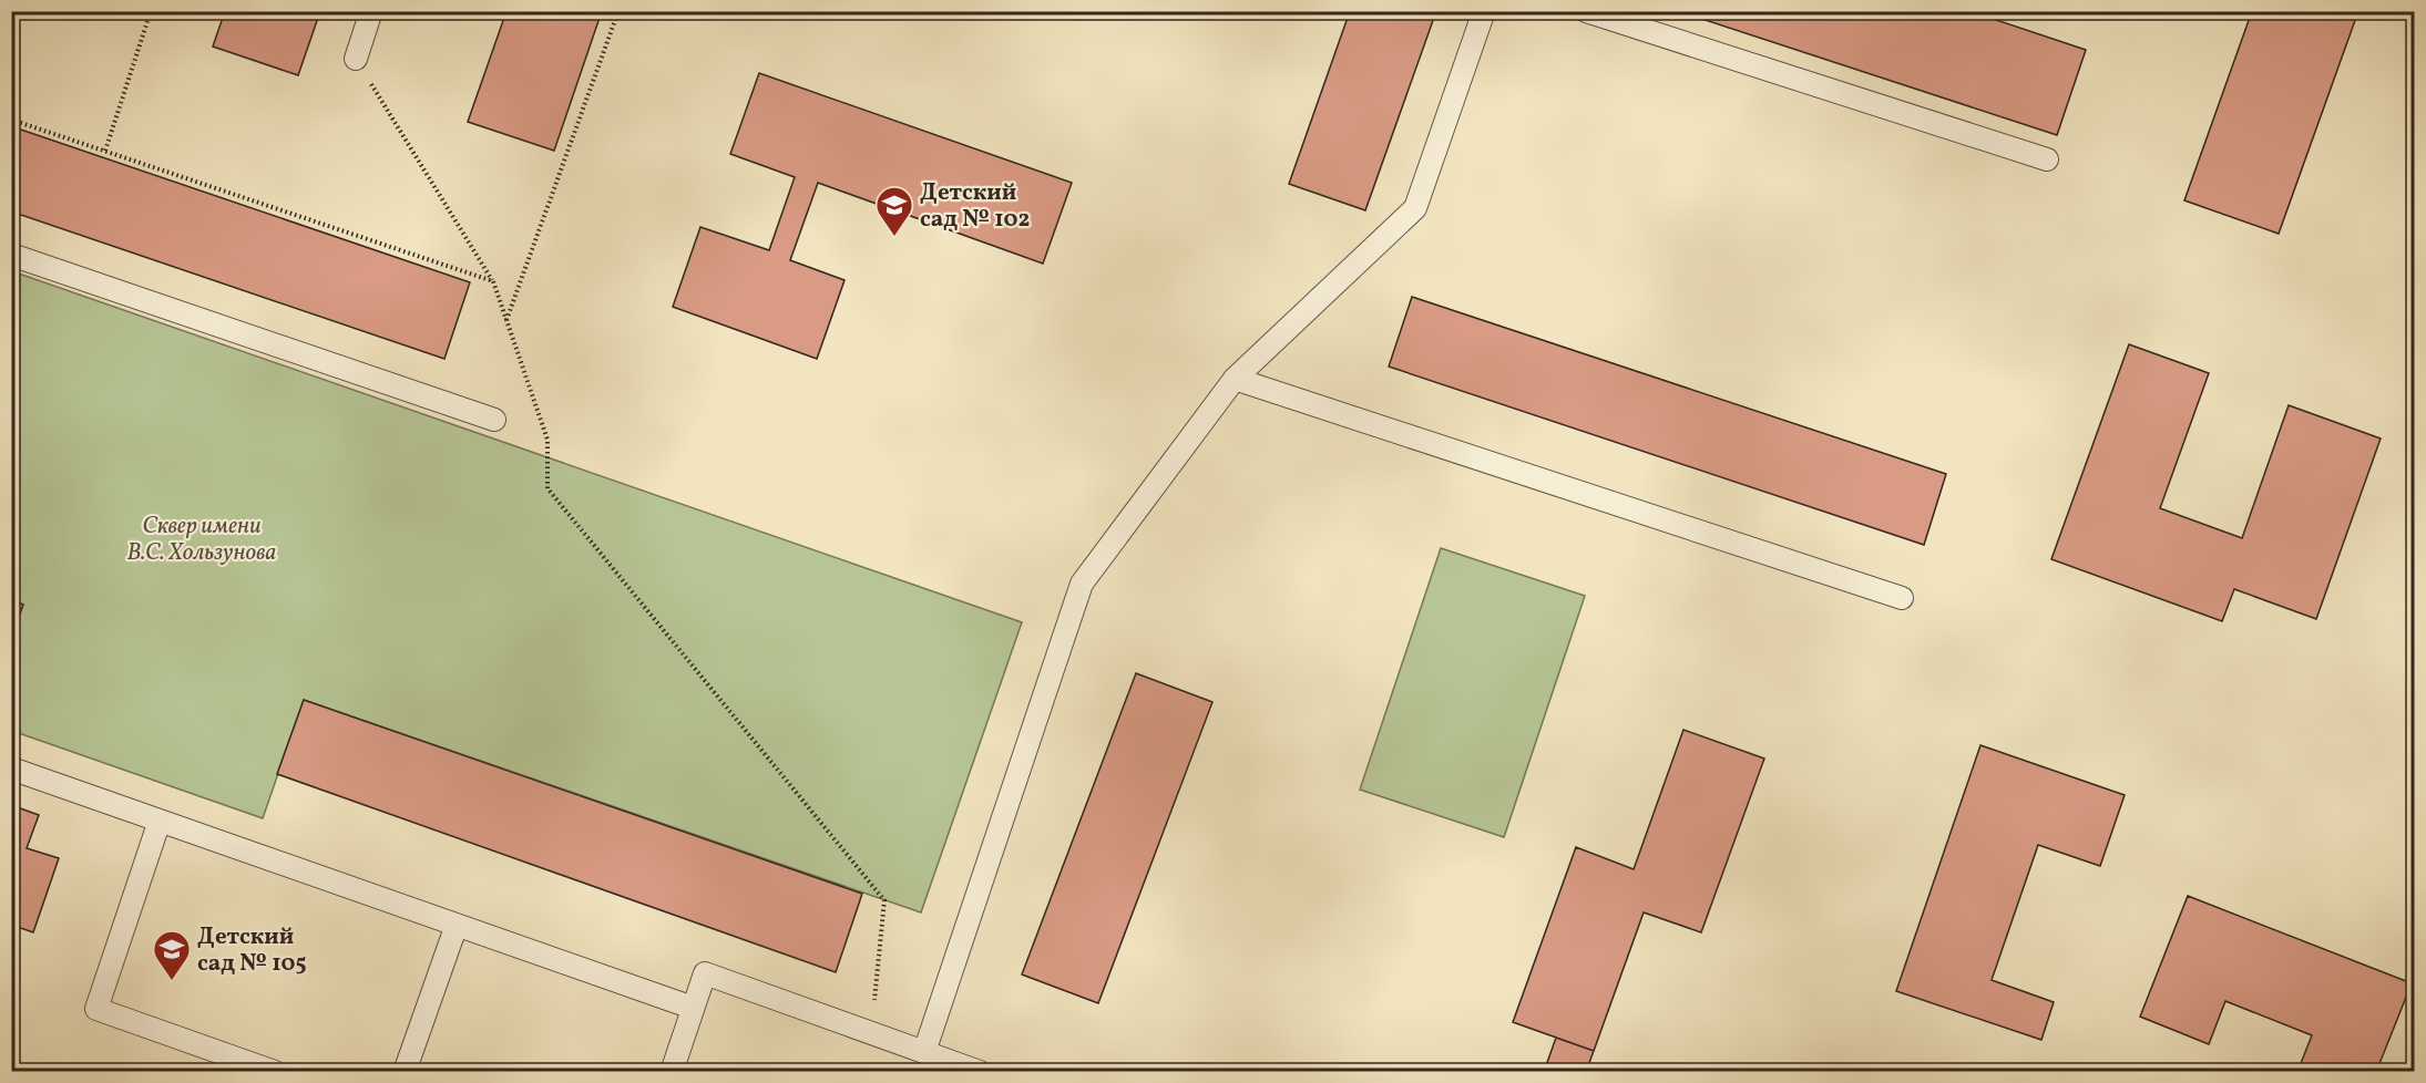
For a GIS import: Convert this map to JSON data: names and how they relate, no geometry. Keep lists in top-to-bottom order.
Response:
{
  "parks": ["Сквер имени В.С. Хользунова"],
  "places": {
    "school or university": ["Детский сад № 102", "Детский сад № 105"]
  }
}
